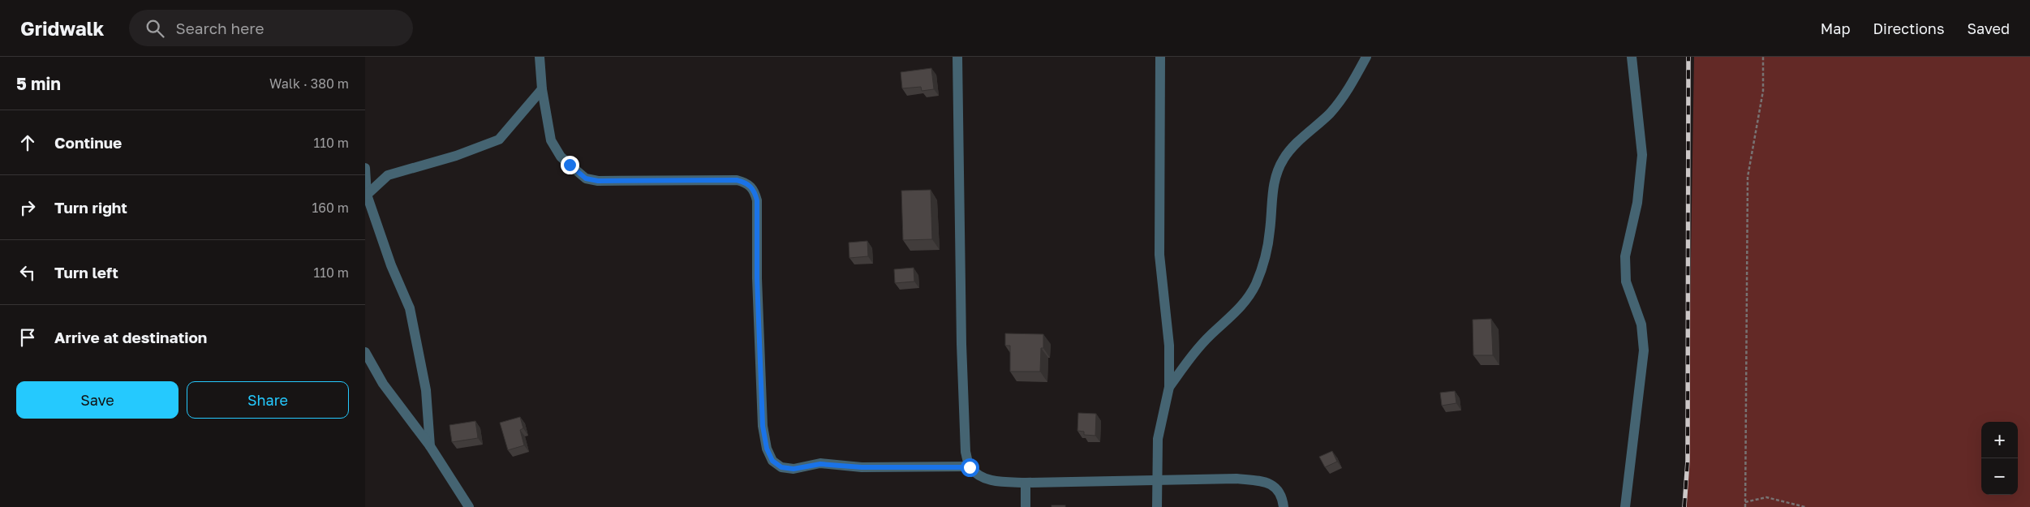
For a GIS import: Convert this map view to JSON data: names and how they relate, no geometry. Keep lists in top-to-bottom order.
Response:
{
  "page": {
    "header": "Gridwalk",
    "search": "Search here",
    "nav": ["Map", "Directions", "Saved"],
    "heading": ["5 min", "Walk · 380 m"],
    "list": [
      ["Continue", "110 m"],
      ["Turn right", "160 m"],
      ["Turn left", "110 m"],
      "Arrive at destination"
    ],
    "buttons": ["Save", "Share"],
    "map_buttons": ["+", "−"]
  }
}
